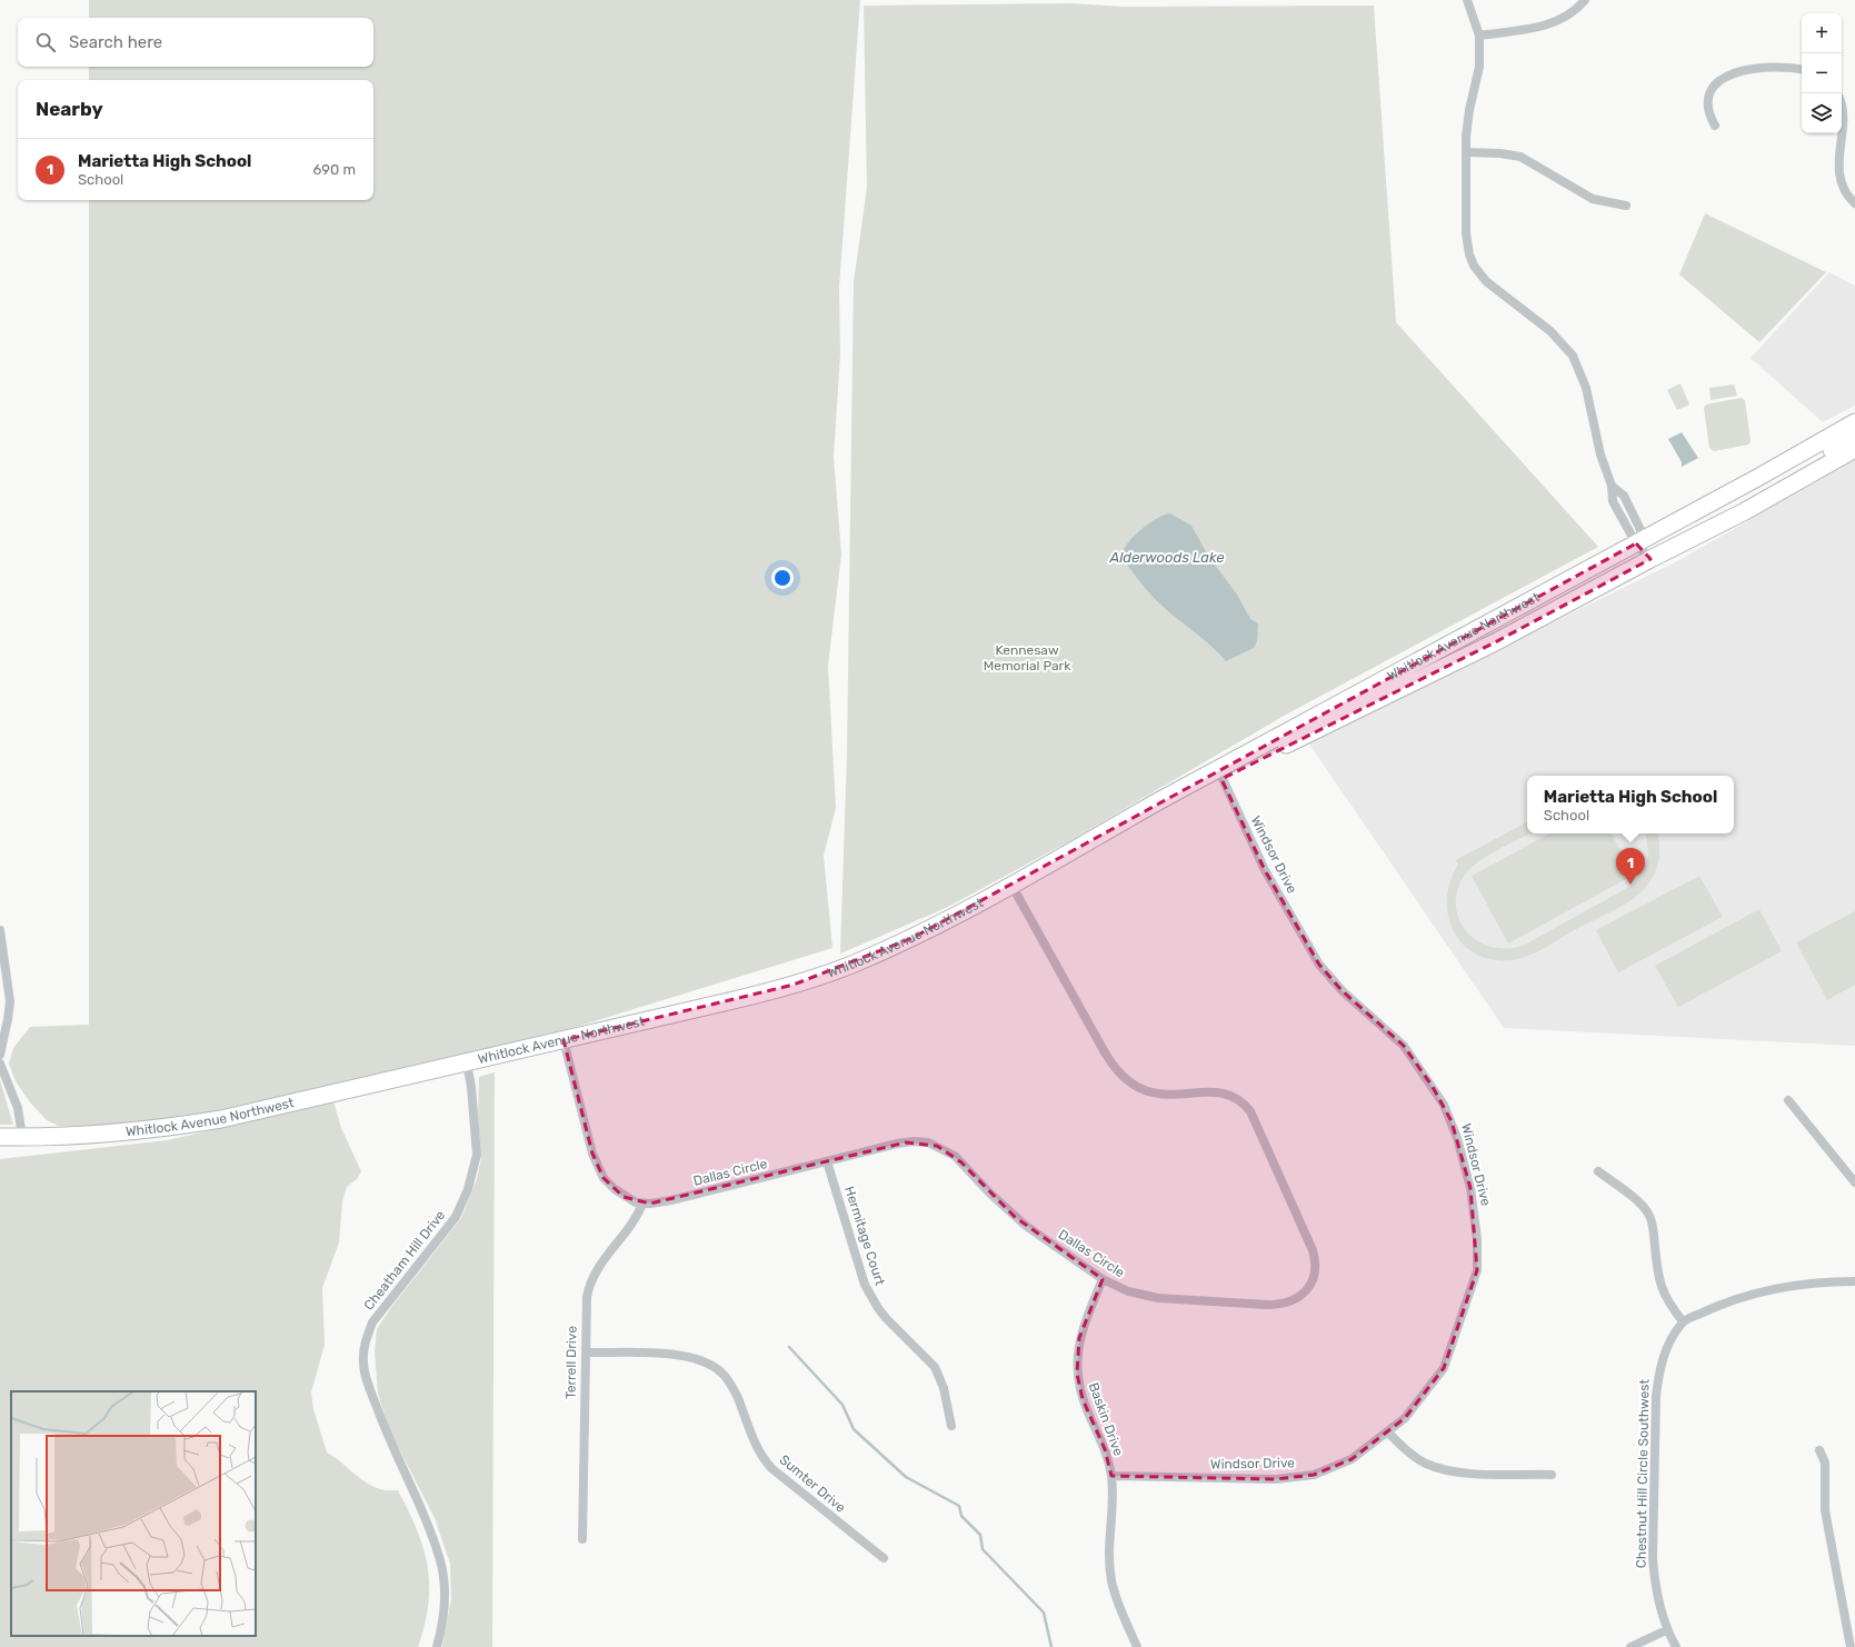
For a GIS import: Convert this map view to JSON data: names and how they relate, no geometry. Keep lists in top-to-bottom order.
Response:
{
  "streets": {
    "highway": ["Whitlock Avenue Northwest"],
    "street": [
      "Windsor Drive",
      "Dallas Circle",
      "Hermitage Court",
      "Cheatham Hill Drive",
      "Terrell Drive",
      "Baskin Drive",
      "Chestnut Hill Circle Southwest",
      "Sumter Drive"
    ]
  },
  "crossings": [
    ["Whitlock Avenue Northwest", "Windsor Drive"],
    ["Whitlock Avenue Northwest", "Dallas Circle"],
    ["Whitlock Avenue Northwest", "Cheatham Hill Drive"],
    ["Windsor Drive", "Baskin Drive"],
    ["Dallas Circle", "Hermitage Court"],
    ["Dallas Circle", "Terrell Drive"],
    ["Dallas Circle", "Baskin Drive"],
    ["Terrell Drive", "Sumter Drive"]
  ],
  "water": ["Alderwoods Lake"],
  "parks": ["Kennesaw Memorial Park"],
  "page": {
    "map_buttons": ["+", "−"],
    "search": "Search here",
    "heading": "Nearby",
    "list": [
      {
        "mark": "1",
        "name": "Marietta High School",
        "note": "School",
        "value": "690 m"
      }
    ],
    "popup": ["Marietta High School", "School"],
    "pins": "1"
  }
}
